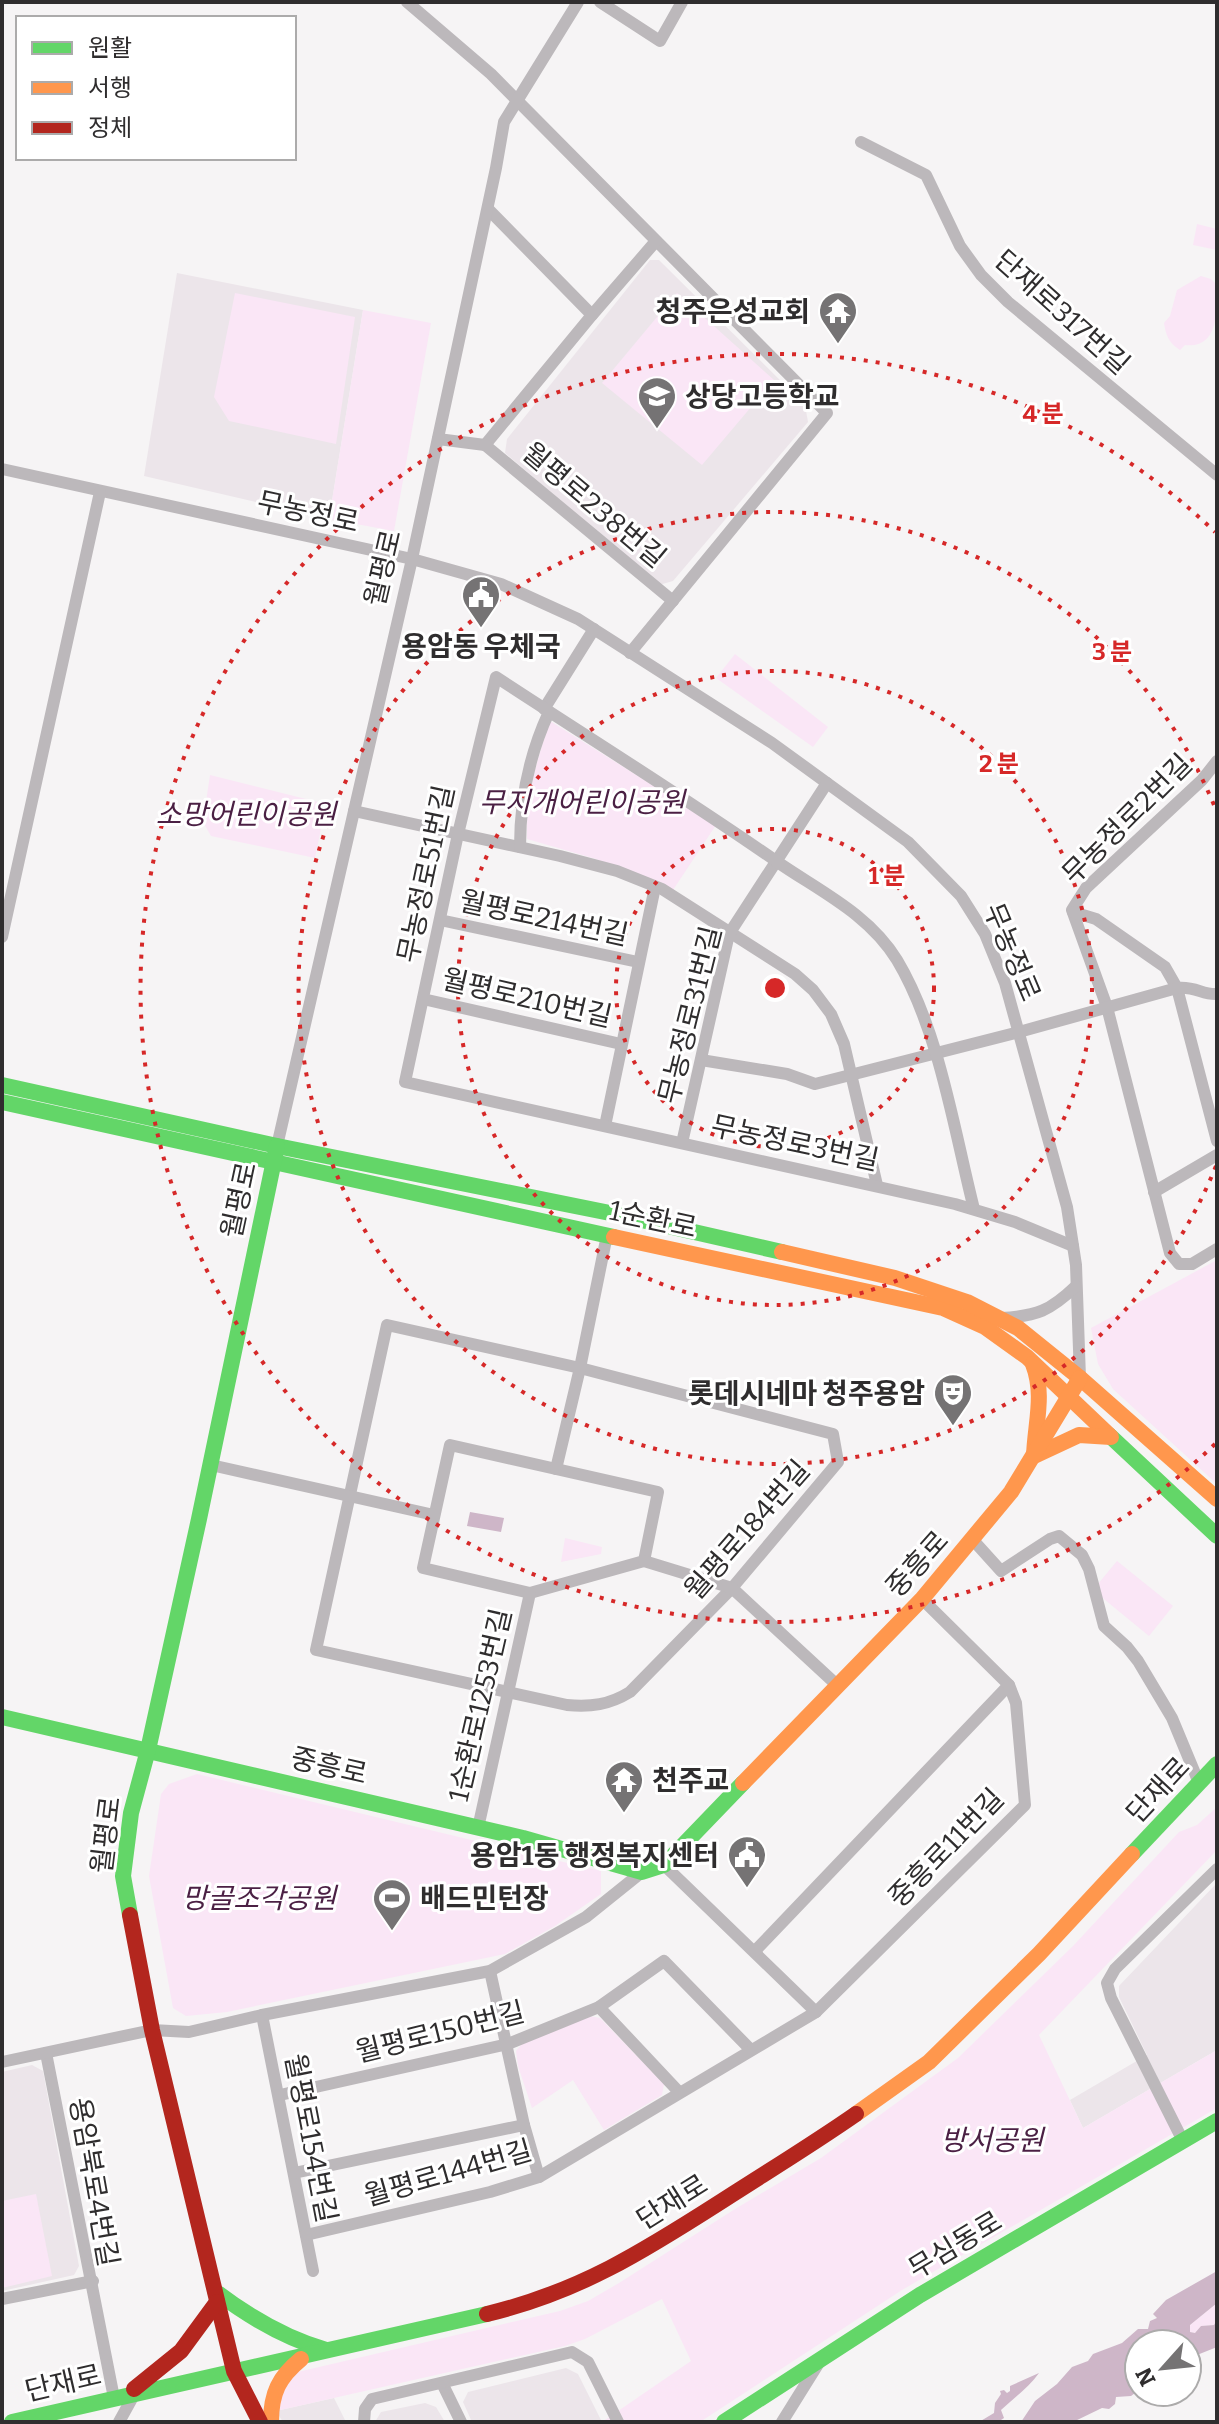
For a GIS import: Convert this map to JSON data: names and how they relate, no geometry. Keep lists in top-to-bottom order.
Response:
{
  "streets": {
    "street": [
      "단재로317번길",
      "월평로238번길",
      "무농정로",
      "월평로",
      "무농정로2번길",
      "무농정로51번길",
      "월평로214번길",
      "월평로210번길",
      "무농정로31번길",
      "무농정로3번길",
      "1순환로",
      "월평로184번길",
      "중흥로",
      "1순환로1253번길",
      "단재로",
      "중흥로11번길",
      "월평로150번길",
      "월평로154번길",
      "월평로144번길",
      "용암북로4번길",
      "무심동로"
    ]
  },
  "crossings": [
    ["월평로238번길", "월평로"],
    ["무농정로", "월평로"],
    ["무농정로", "무농정로31번길"],
    ["무농정로", "무농정로3번길"],
    ["무농정로", "1순환로"],
    ["무농정로", "중흥로"],
    ["월평로", "1순환로"],
    ["월평로", "중흥로"],
    ["월평로", "단재로"],
    ["무농정로51번길", "월평로214번길"],
    ["무농정로51번길", "월평로210번길"],
    ["무농정로51번길", "무농정로3번길"],
    ["무농정로31번길", "무농정로3번길"],
    ["1순환로", "중흥로"],
    ["월평로184번길", "1순환로1253번길"],
    ["중흥로", "1순환로1253번길"],
    ["중흥로11번길", "월평로144번길"],
    ["월평로150번길", "월평로154번길"],
    ["월평로150번길", "월평로144번길"],
    ["월평로154번길", "월평로144번길"]
  ],
  "parks": [
    "무지개어린이공원",
    "소망어린이공원",
    "망골조각공원",
    "방서공원"
  ],
  "places": {
    "temple": ["청주은성교회", "천주교"],
    "school or university": ["상당고등학교"],
    "public building": ["용암동 우체국", "용암1동 행정복지센터"],
    "theatre": ["롯데시네마 청주용암"],
    "sports": ["배드민턴장"]
  },
  "legend": ["원활", "서행", "정체"],
  "north": "bottom left",
  "rings": [
    "4 분",
    "3 분",
    "2 분",
    "1 분"
  ]
}
